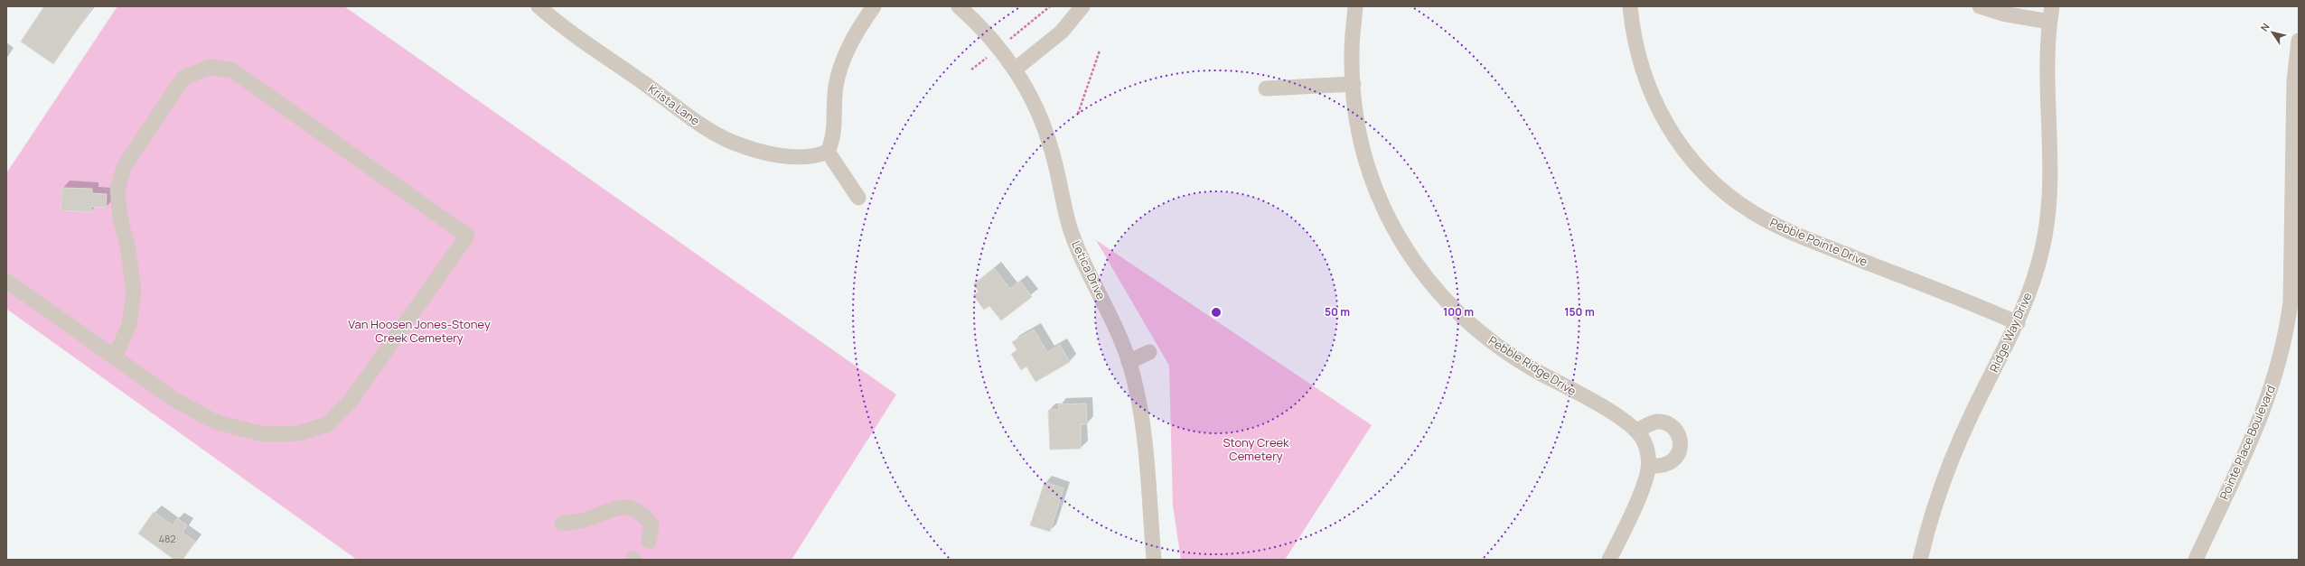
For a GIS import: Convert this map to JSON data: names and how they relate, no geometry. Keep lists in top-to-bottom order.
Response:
{
  "streets": {
    "street": [
      "Krista Lane",
      "Pebble Pointe Drive",
      "Letica Drive",
      "Ridge Way Drive",
      "Pebble Ridge Drive",
      "Pointe Place Boulevard"
    ]
  },
  "crossings": [
    ["Pebble Pointe Drive", "Ridge Way Drive"]
  ],
  "parks": ["Van Hoosen Jones-Stoney Creek Cemetery", "Stony Creek Cemetery"],
  "house_numbers": ["482"],
  "north": "top left",
  "rings": ["50 m", "100 m", "150 m"]
}
